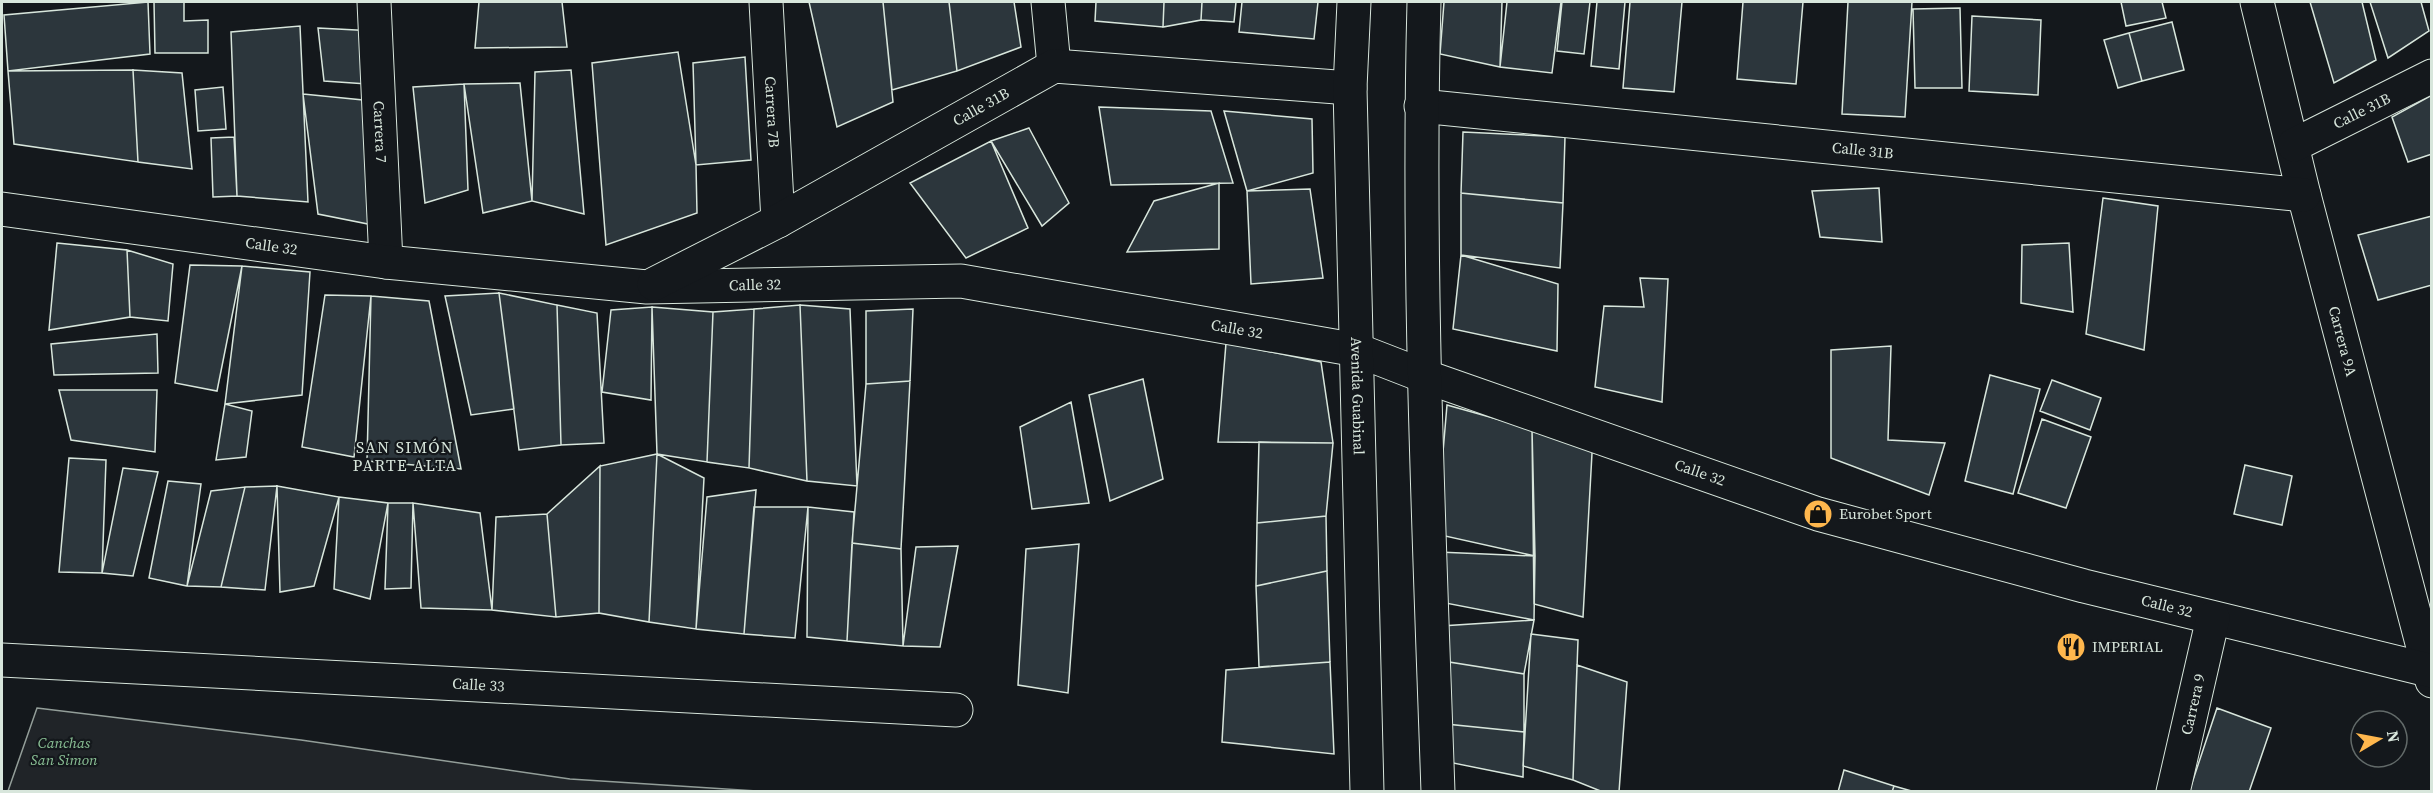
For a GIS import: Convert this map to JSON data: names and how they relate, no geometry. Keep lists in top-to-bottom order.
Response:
{
  "streets": {
    "street": [
      "Calle 31B",
      "Carrera 7B",
      "Carrera 7",
      "Calle 32",
      "Carrera 9A",
      "Avenida Guabinal",
      "Calle 33",
      "Carrera 9"
    ]
  },
  "crossings": [
    ["Calle 31B", "Carrera 7B"],
    ["Calle 31B", "Calle 32"],
    ["Calle 31B", "Carrera 9A"],
    ["Carrera 7", "Calle 32"],
    ["Calle 32", "Carrera 9A"],
    ["Calle 32", "Avenida Guabinal"],
    ["Calle 32", "Carrera 9"]
  ],
  "districts": ["SAN SIMÓN PARTE ALTA"],
  "parks": ["Canchas San Simon"],
  "places": {
    "shop": ["Eurobet Sport"],
    "restaurant": ["IMPERIAL"]
  },
  "north": "right"
}
